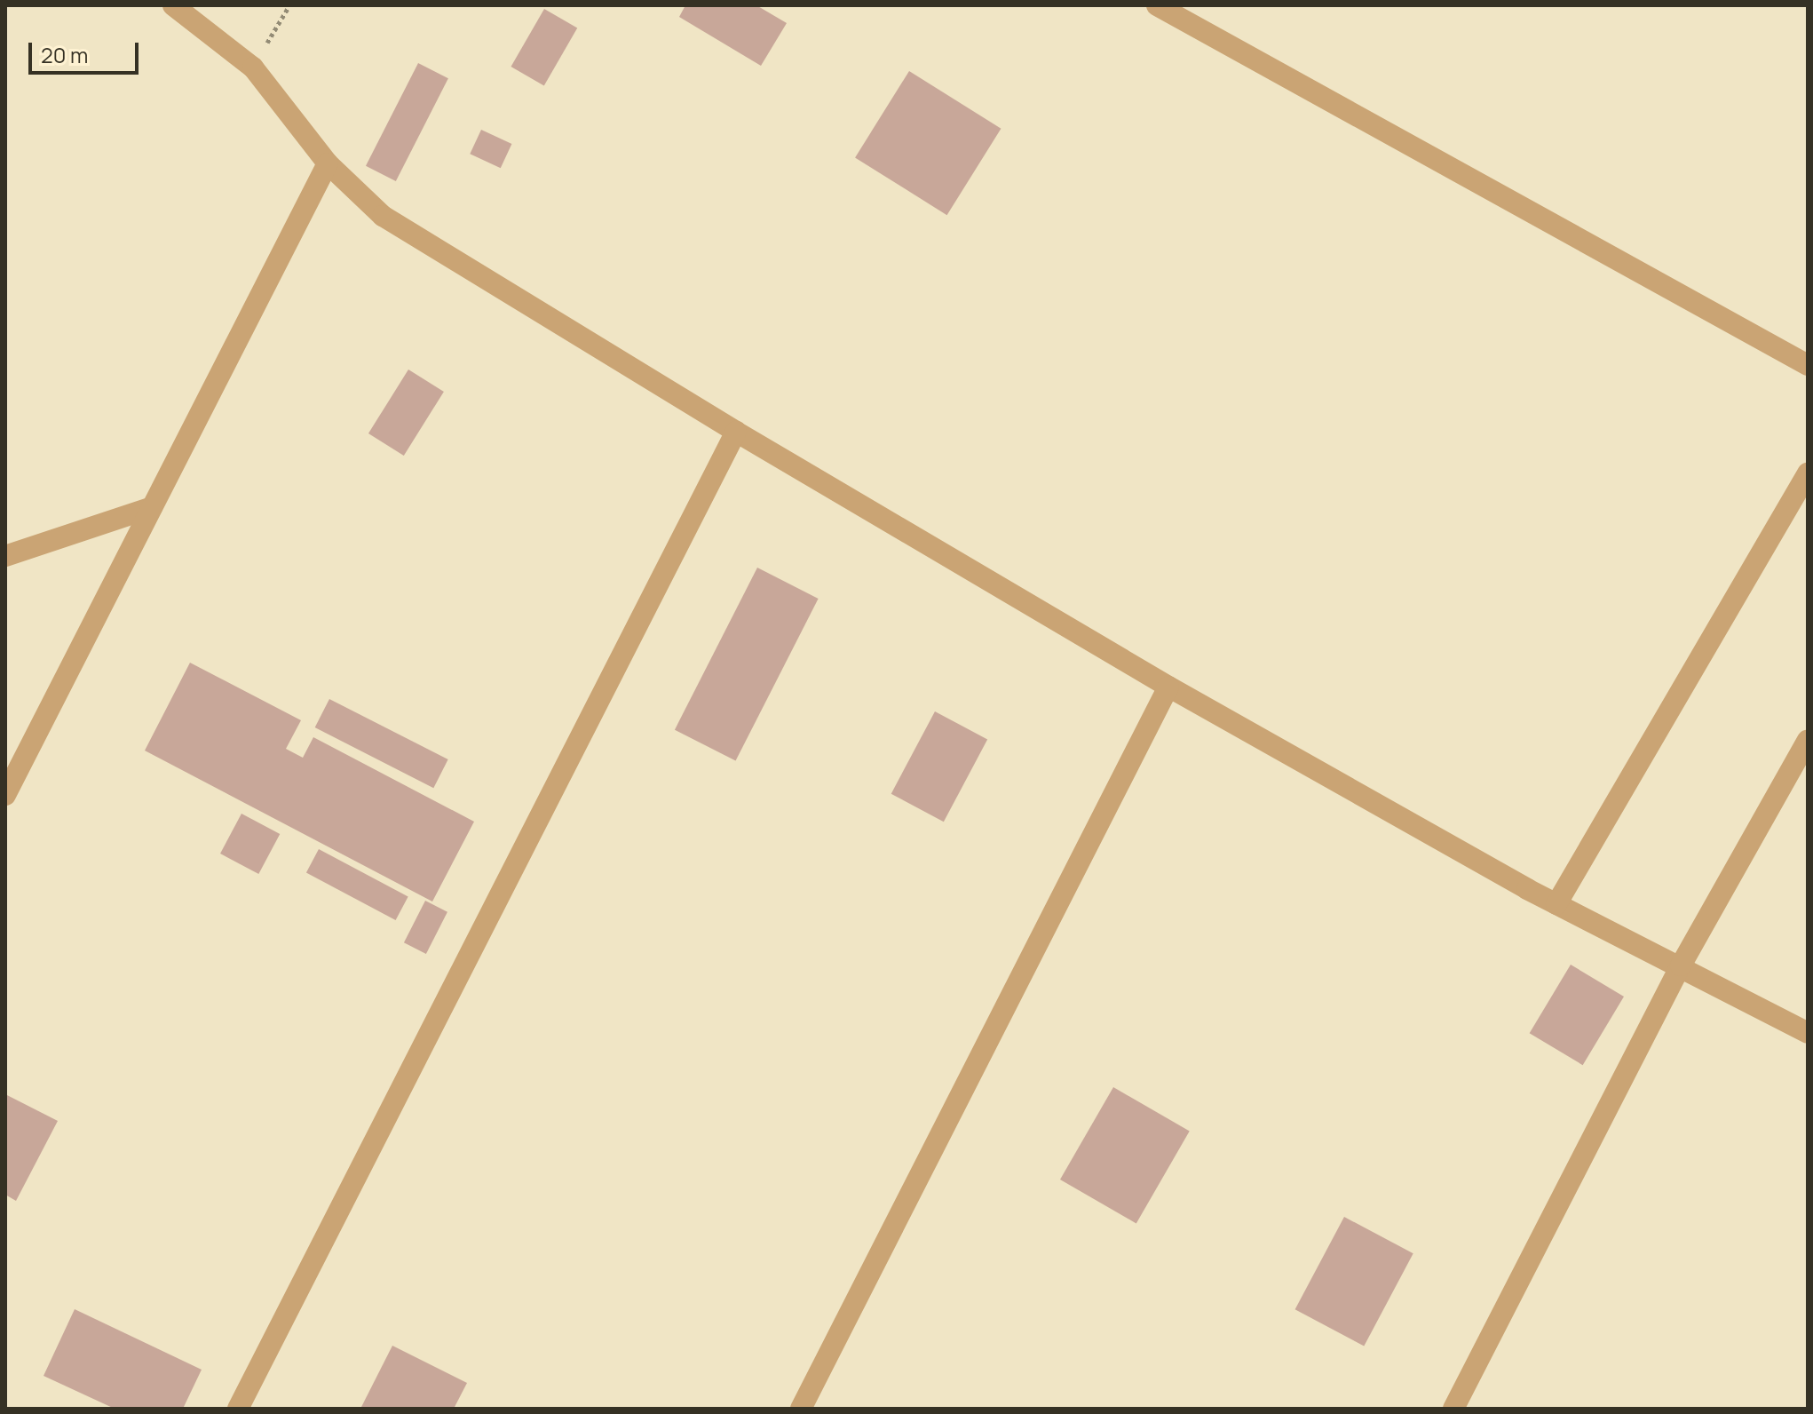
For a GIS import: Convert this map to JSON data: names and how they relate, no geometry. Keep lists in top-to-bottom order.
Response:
{
  "scale_bar": "20 m"
}
